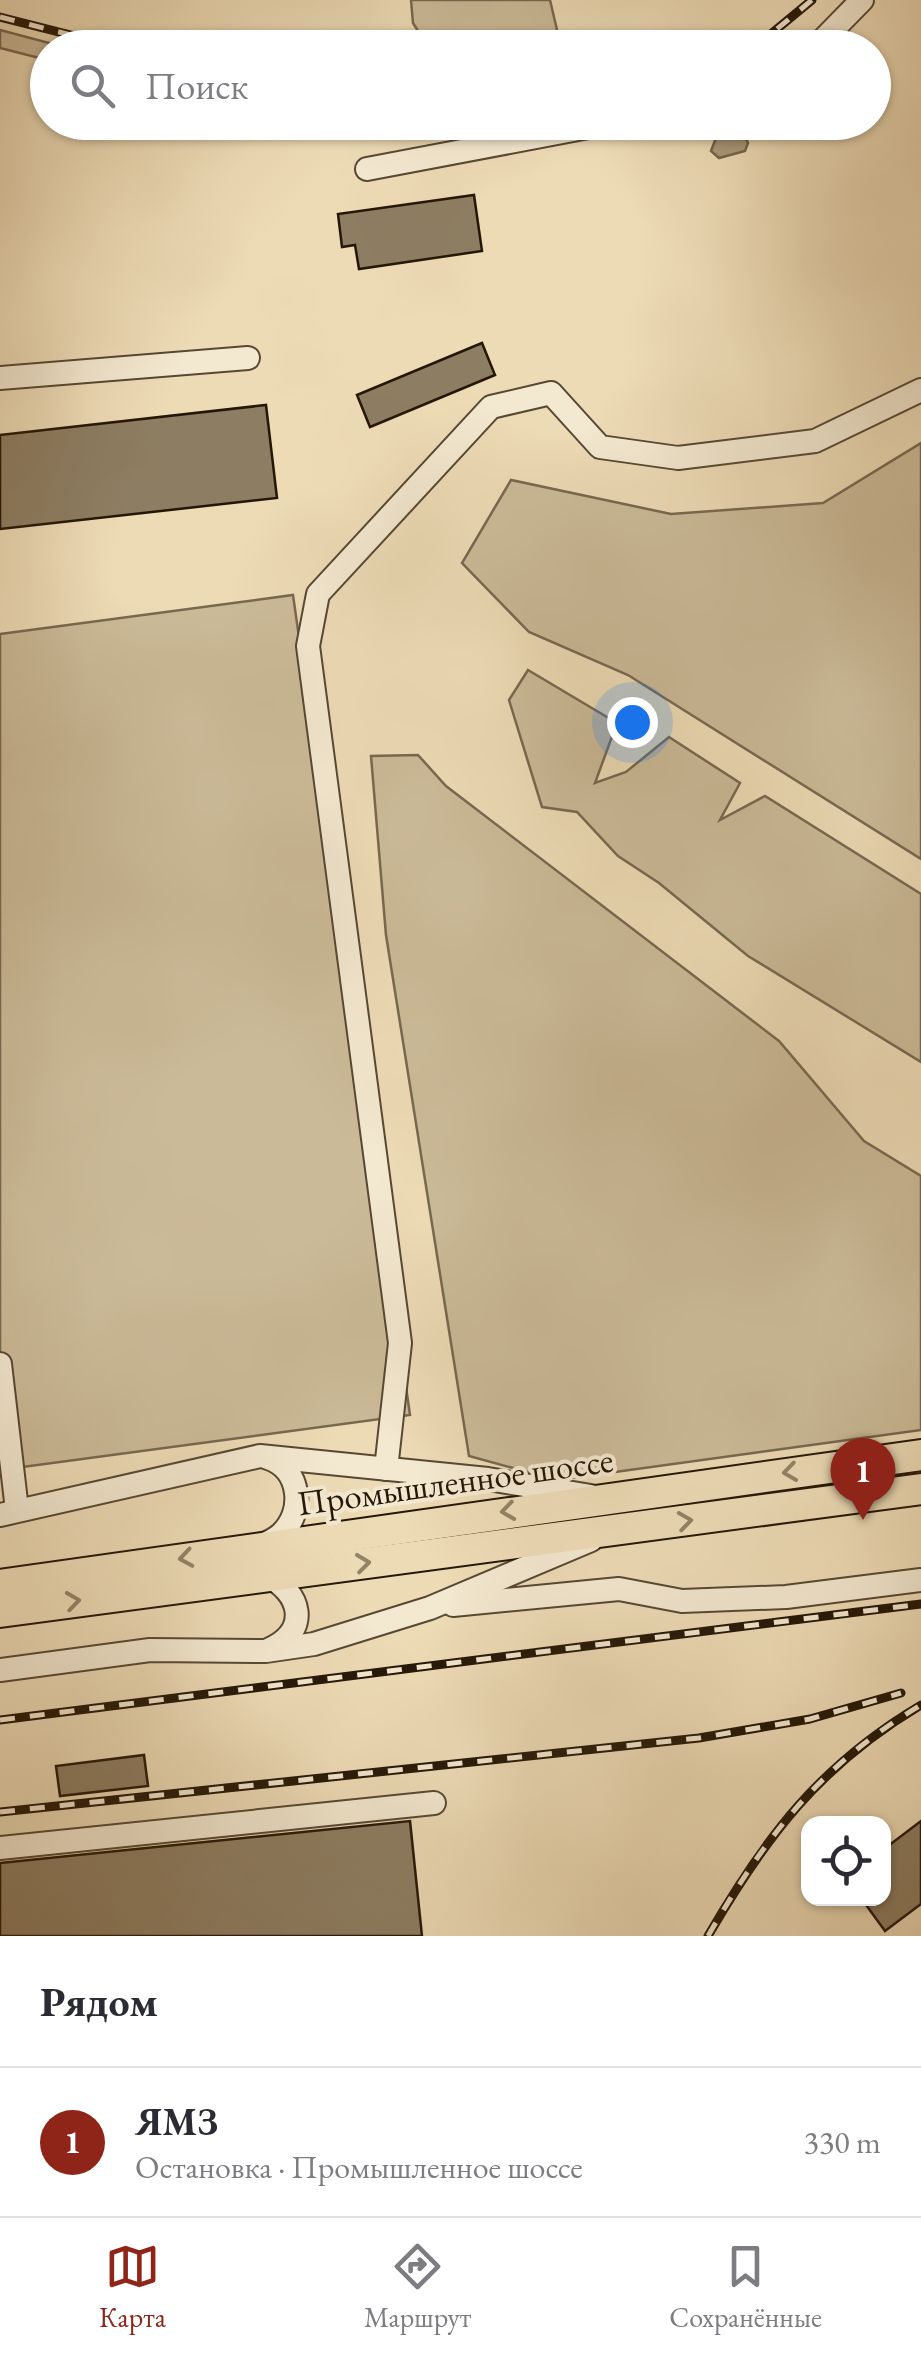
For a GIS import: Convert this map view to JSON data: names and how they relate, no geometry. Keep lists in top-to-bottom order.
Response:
{
  "streets": {
    "main road": ["Промышленное шоссе"]
  },
  "page": {
    "search": "Поиск",
    "pins": "1",
    "heading": "Рядом",
    "list": [
      {
        "mark": "1",
        "name": "ЯМЗ",
        "note": "Остановка · Промышленное шоссе",
        "value": "330 m"
      }
    ],
    "nav": ["Карта", "Маршрут", "Сохранённые"]
  }
}
